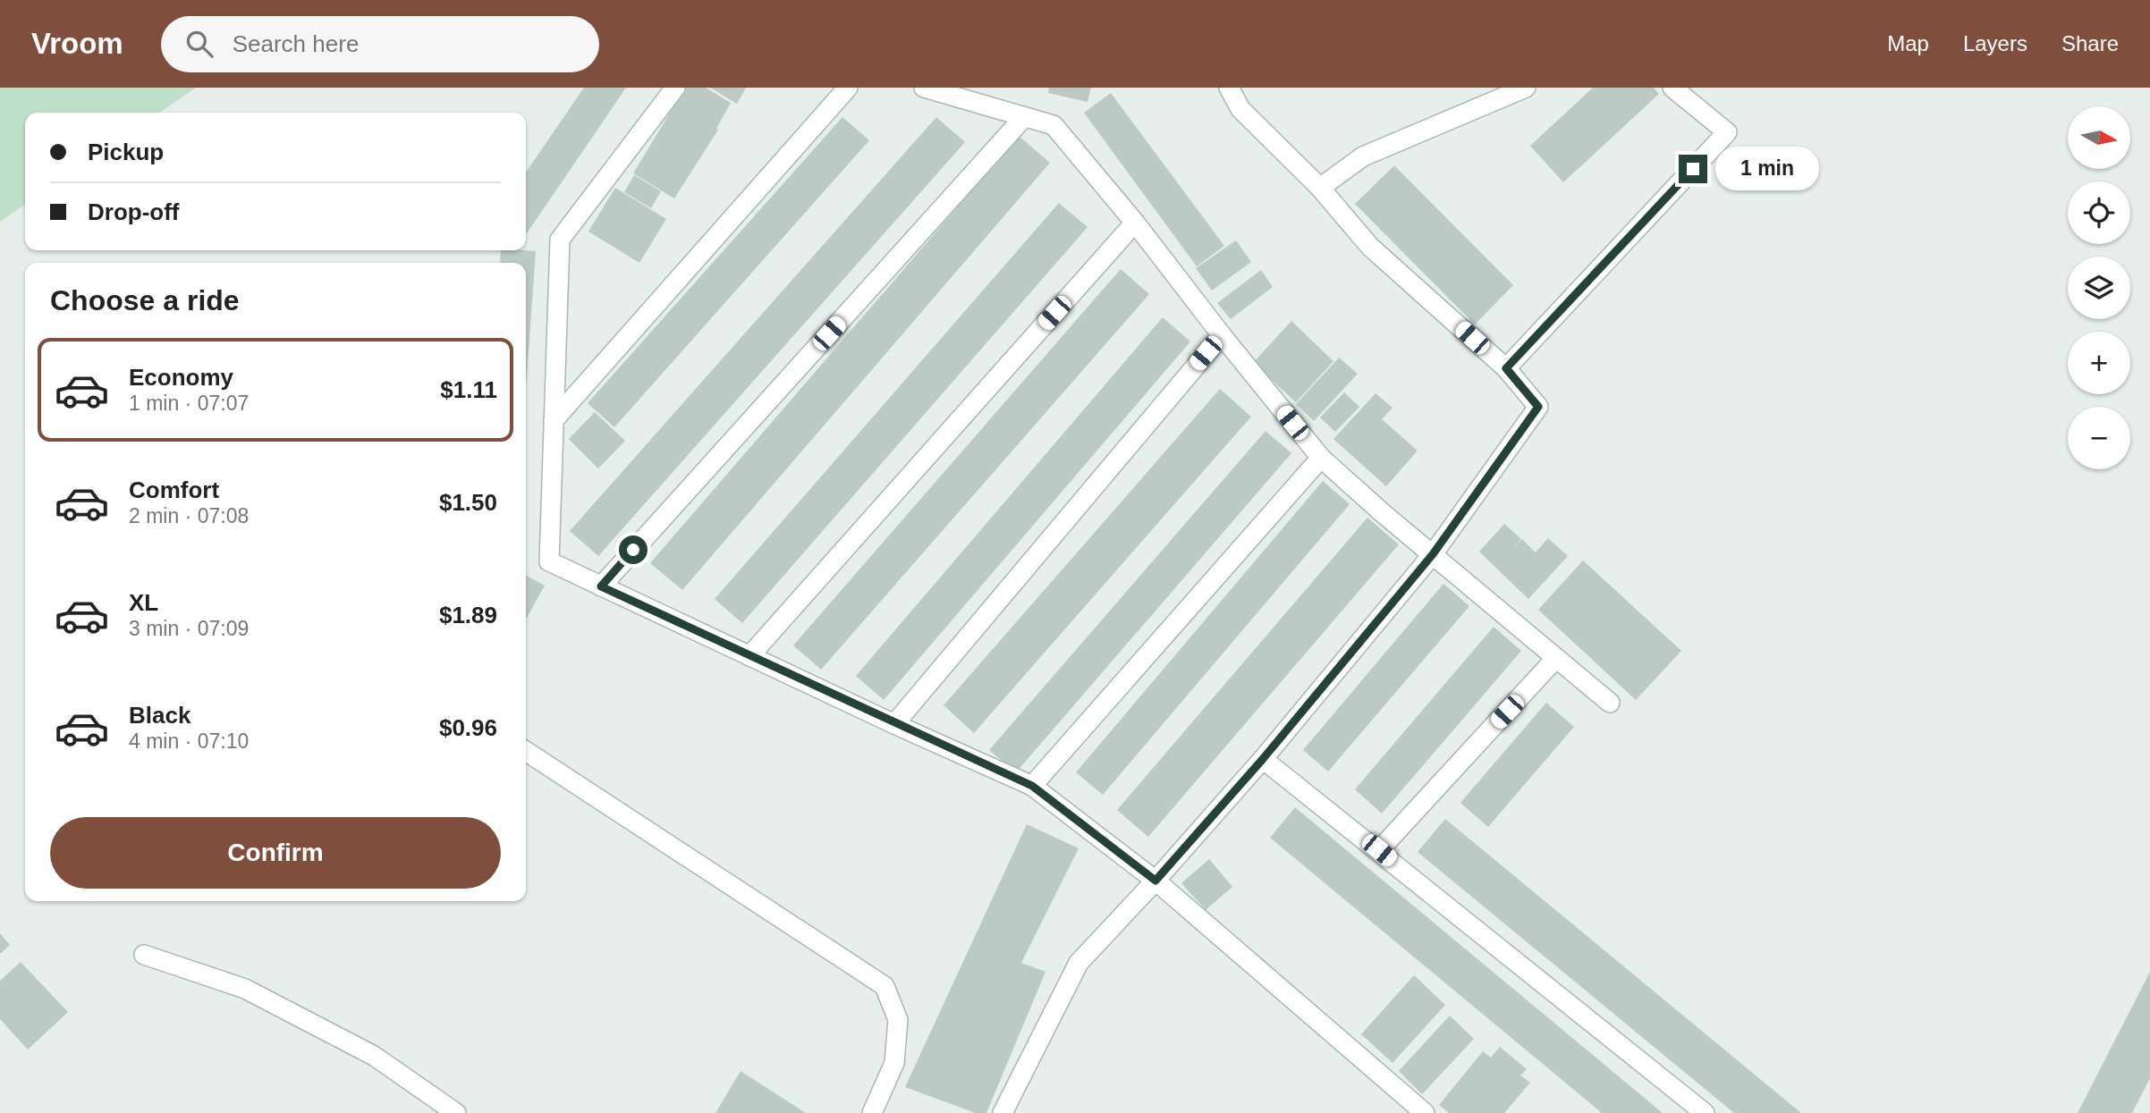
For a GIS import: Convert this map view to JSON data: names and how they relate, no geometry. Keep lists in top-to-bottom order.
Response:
{
  "north": "right",
  "page": {
    "header": "Vroom",
    "search": "Search here",
    "nav": ["Map", "Layers", "Share"],
    "map_buttons": ["+", "−"],
    "banner": ["Pickup", "Drop-off"],
    "bubble": "1 min",
    "heading": "Choose a ride",
    "list": [
      {
        "name": "Economy",
        "note": "1 min · 07:07",
        "value": "$1.11"
      },
      {
        "name": "Comfort",
        "note": "2 min · 07:08",
        "value": "$1.50"
      },
      {
        "name": "XL",
        "note": "3 min · 07:09",
        "value": "$1.89"
      },
      {
        "name": "Black",
        "note": "4 min · 07:10",
        "value": "$0.96"
      }
    ],
    "buttons": "Confirm"
  }
}
